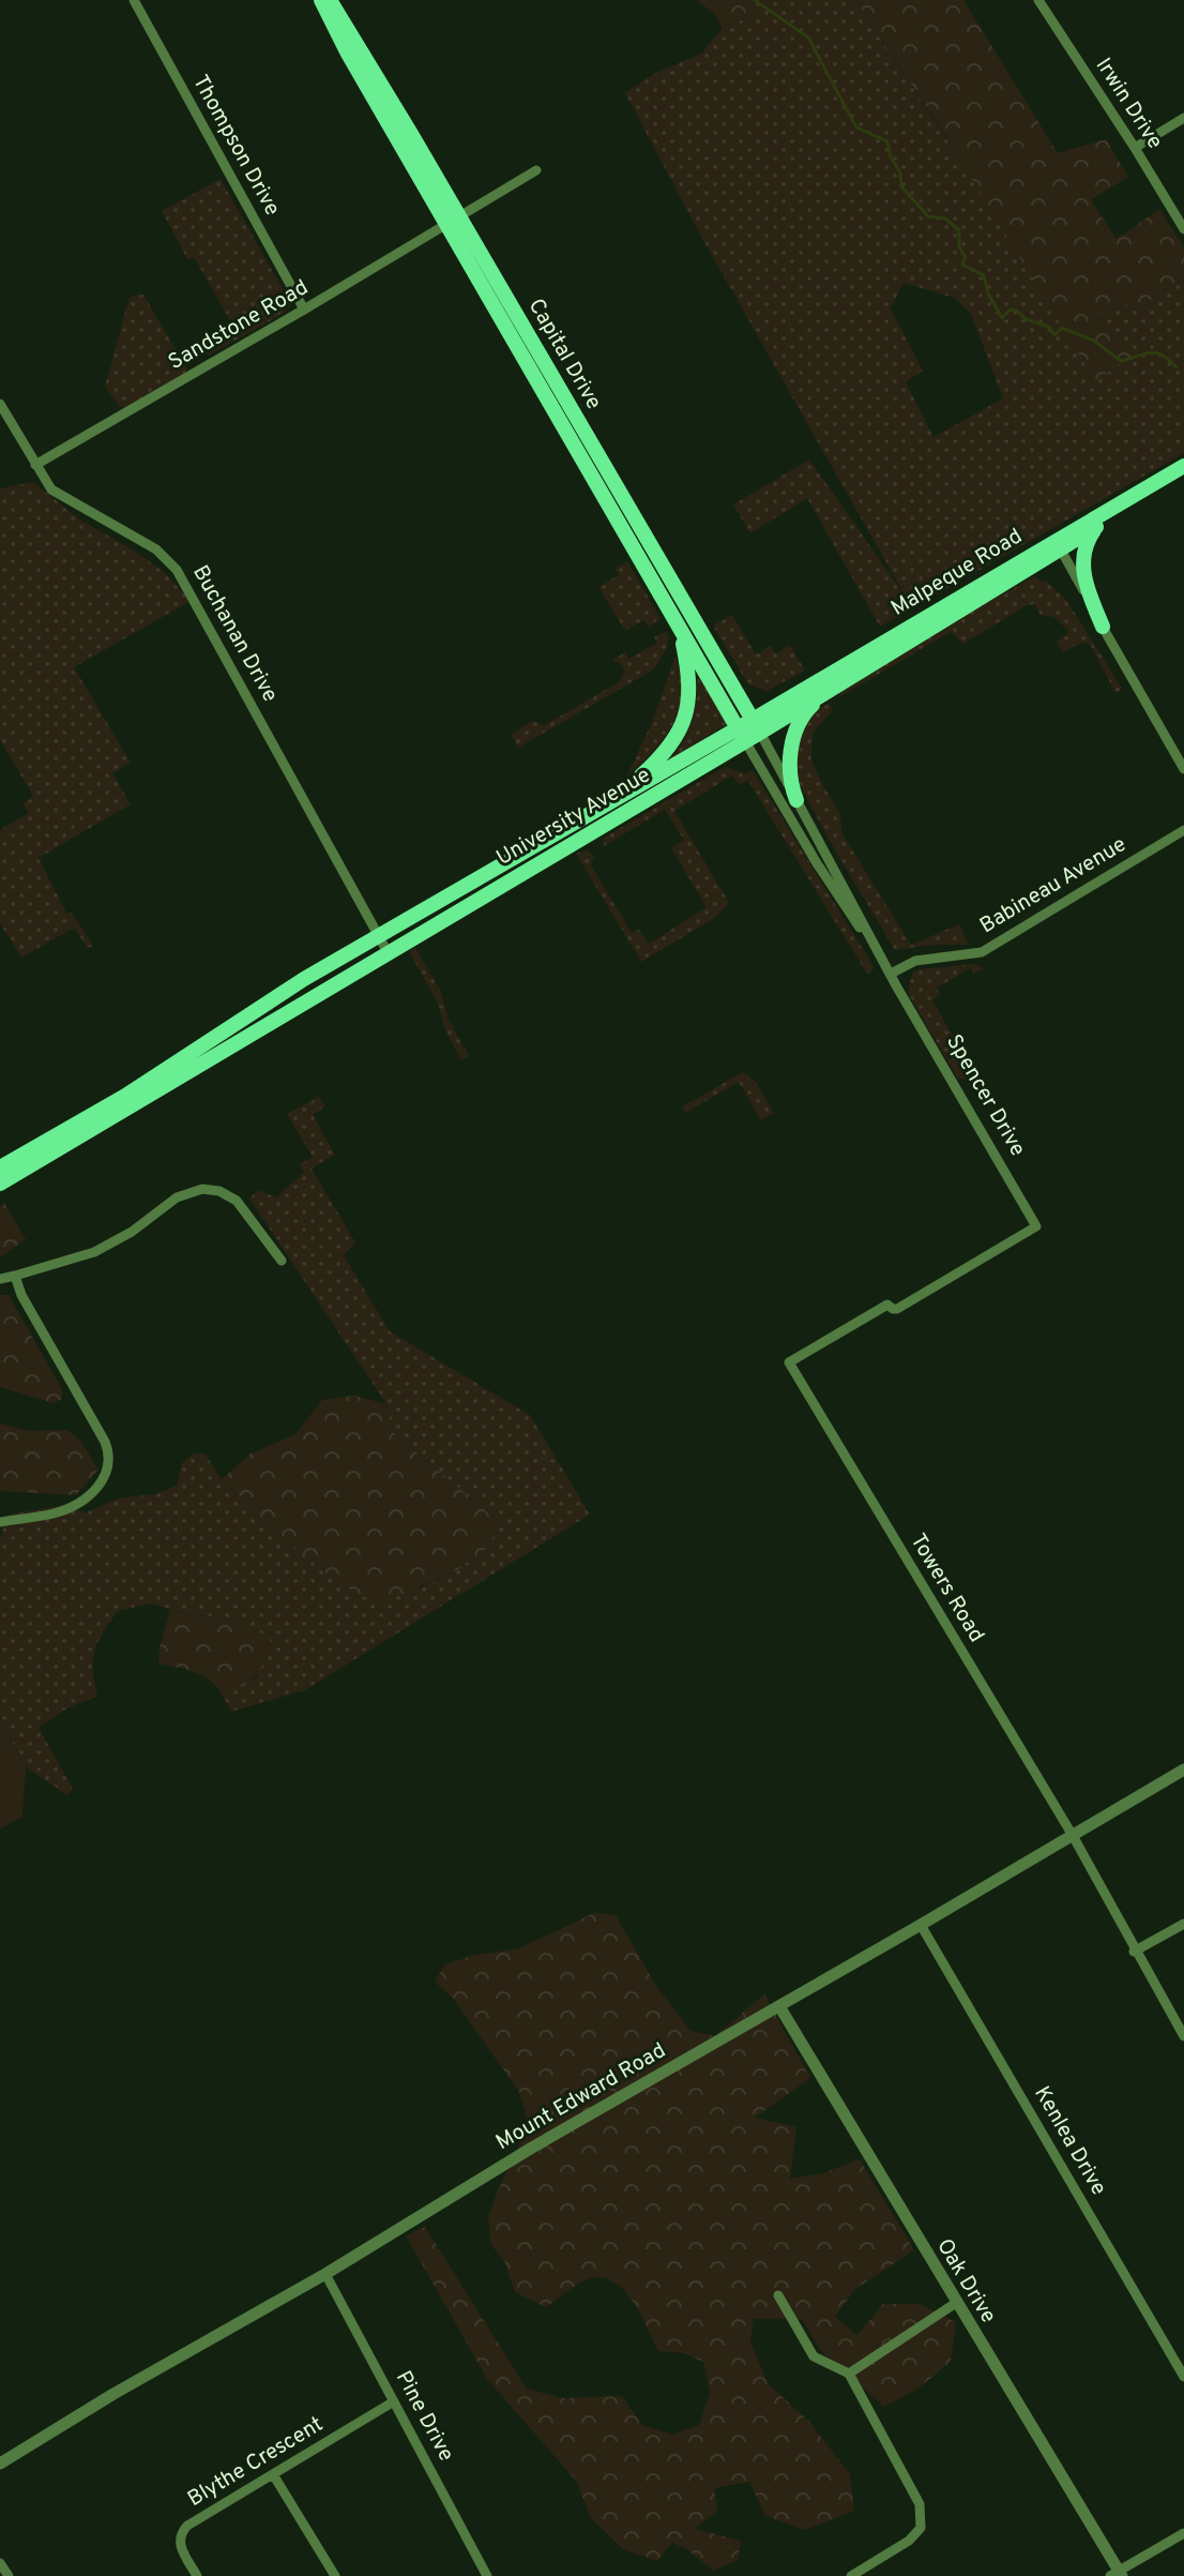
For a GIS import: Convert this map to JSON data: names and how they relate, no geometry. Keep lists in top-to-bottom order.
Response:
{
  "streets": {
    "main road": ["Capital Drive", "Malpeque Road", "University Avenue"],
    "street": [
      "Irwin Drive",
      "Thompson Drive",
      "Sandstone Road",
      "Buchanan Drive",
      "Babineau Avenue",
      "Spencer Drive",
      "Towers Road",
      "Mount Edward Road",
      "Kenlea Drive",
      "Oak Drive",
      "Pine Drive",
      "Blythe Crescent"
    ]
  },
  "crossings": [
    ["Thompson Drive", "Sandstone Road"],
    ["Sandstone Road", "Capital Drive"],
    ["Sandstone Road", "Buchanan Drive"],
    ["Capital Drive", "Malpeque Road"],
    ["Capital Drive", "University Avenue"],
    ["Malpeque Road", "University Avenue"],
    ["Buchanan Drive", "University Avenue"],
    ["Babineau Avenue", "Spencer Drive"],
    ["Spencer Drive", "Towers Road"],
    ["Towers Road", "Mount Edward Road"],
    ["Mount Edward Road", "Kenlea Drive"],
    ["Mount Edward Road", "Oak Drive"],
    ["Mount Edward Road", "Pine Drive"],
    ["Pine Drive", "Blythe Crescent"]
  ]
}
